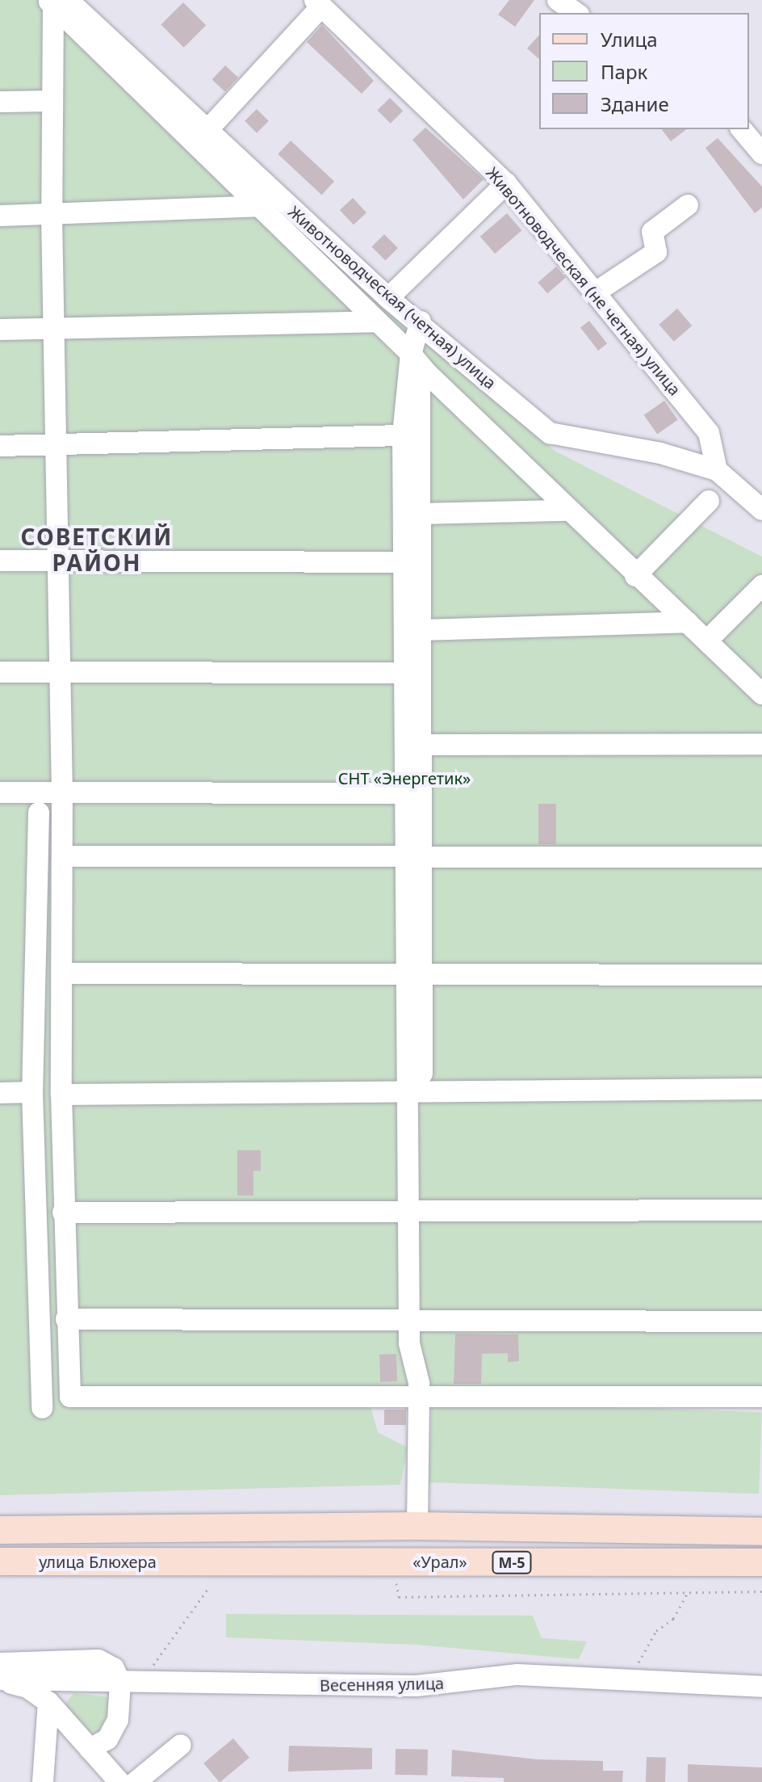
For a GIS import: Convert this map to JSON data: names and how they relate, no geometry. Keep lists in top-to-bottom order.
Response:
{
  "streets": {
    "main road": ["улица Блюхера", "«Урал»", "М-5"],
    "street": ["Животноводческая (не четная) улица", "Животноводческая (четная) улица", "Весенняя улица"]
  },
  "crossings": [
    ["Животноводческая (не четная) улица", "Животноводческая (четная) улица"],
    ["улица Блюхера", "«Урал»"],
    ["улица Блюхера", "М-5"]
  ],
  "districts": ["СОВЕТСКИЙ РАЙОН"],
  "parks": ["СНТ «Энергетик»"],
  "legend": ["Улица", "Парк", "Здание"]
}
